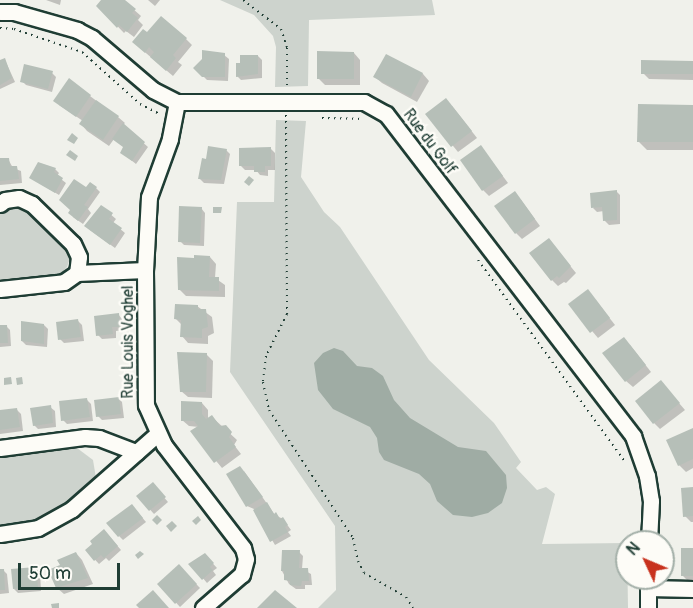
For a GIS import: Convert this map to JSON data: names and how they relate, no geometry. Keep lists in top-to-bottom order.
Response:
{
  "streets": {
    "street": ["Rue du Golf", "Rue Louis Voghel"]
  },
  "crossings": [
    ["Rue du Golf", "Rue Louis Voghel"]
  ],
  "scale_bar": "50 m",
  "north": "top left"
}
